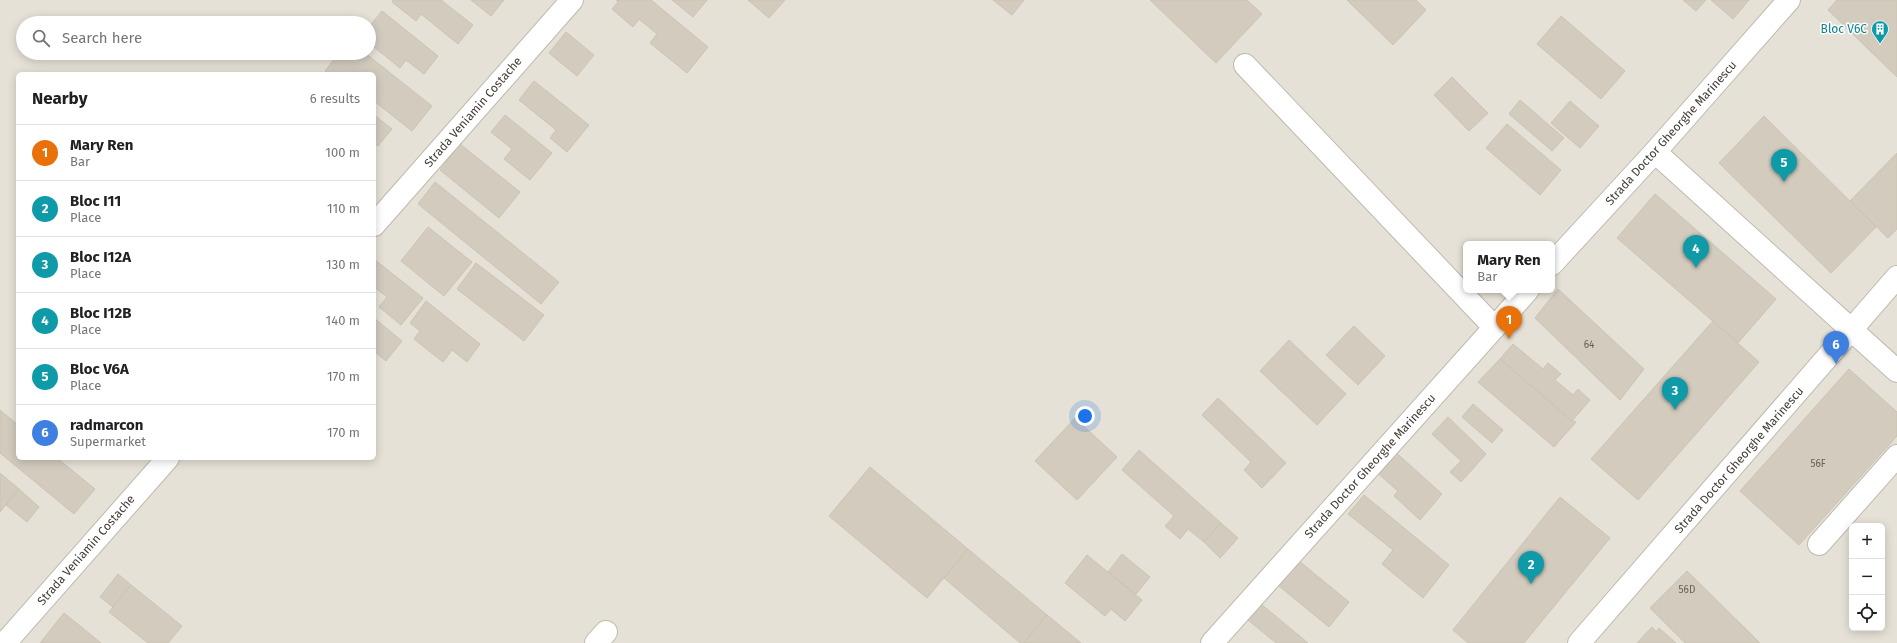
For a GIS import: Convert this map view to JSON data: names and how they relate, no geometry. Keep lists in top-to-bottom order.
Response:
{
  "streets": {
    "street": ["Strada Veniamin Costache", "Strada Doctor Gheorghe Marinescu"]
  },
  "places": {
    "building": ["Bloc V6C"]
  },
  "house_numbers": ["64", "56F", "56D"],
  "page": {
    "search": "Search here",
    "heading": ["Nearby", "6 results"],
    "list": [
      {
        "mark": "1",
        "name": "Mary Ren",
        "note": "Bar",
        "value": "100 m"
      },
      {
        "mark": "2",
        "name": "Bloc I11",
        "note": "Place",
        "value": "110 m"
      },
      {
        "mark": "3",
        "name": "Bloc I12A",
        "note": "Place",
        "value": "130 m"
      },
      {
        "mark": "4",
        "name": "Bloc I12B",
        "note": "Place",
        "value": "140 m"
      },
      {
        "mark": "5",
        "name": "Bloc V6A",
        "note": "Place",
        "value": "170 m"
      },
      {
        "mark": "6",
        "name": "radmarcon",
        "note": "Supermarket",
        "value": "170 m"
      }
    ],
    "pins": [
      "5",
      "4",
      "1",
      "6",
      "3",
      "2"
    ],
    "popup": ["Mary Ren", "Bar"],
    "map_buttons": ["+", "−"]
  }
}
